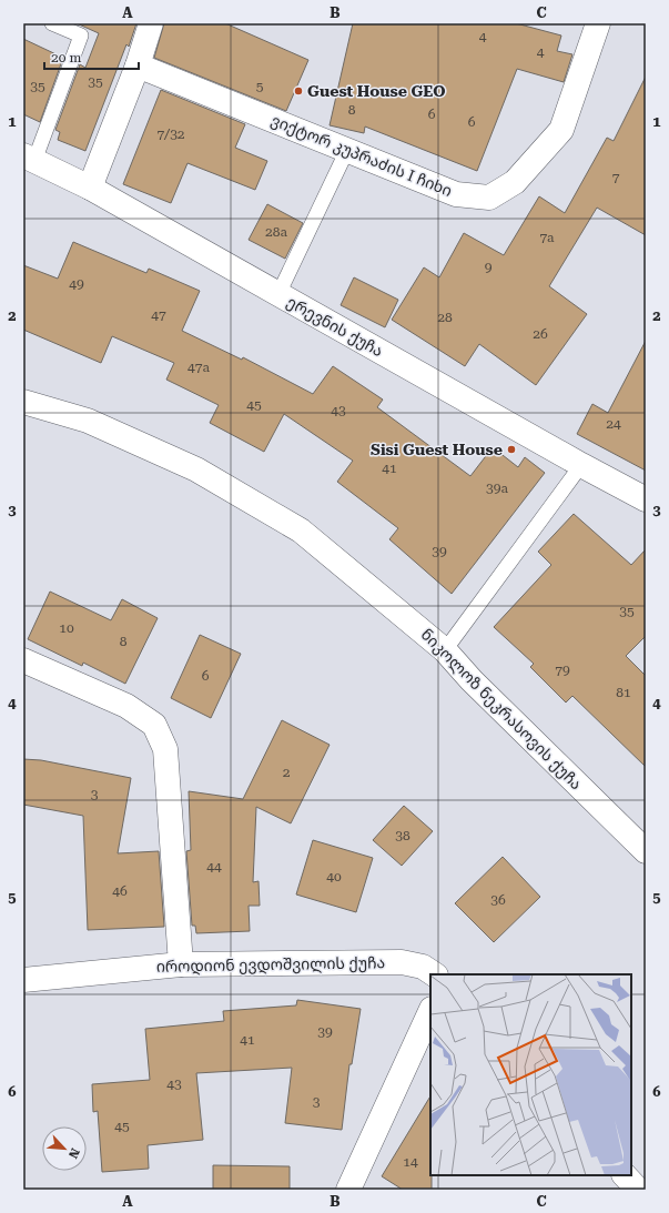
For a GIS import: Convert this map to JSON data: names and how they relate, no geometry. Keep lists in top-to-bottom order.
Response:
{
  "streets": {
    "street": [
      "ვიქტორ კუპრაძის I ჩიხი",
      "ერევნის ქუჩა",
      "ნიკოლოზ ნეკრასოვის ქუჩა",
      "იროდიონ ევდოშვილის ქუჩა"
    ]
  },
  "places": ["Guest House GEO", "Sisi Guest House"],
  "house_numbers": [
    "4",
    "4",
    "35",
    "35",
    "5",
    "8",
    "6",
    "6",
    "7/32",
    "7",
    "28a",
    "7a",
    "9",
    "49",
    "47",
    "28",
    "26",
    "47a",
    "45",
    "43",
    "24",
    "41",
    "39a",
    "39",
    "35",
    "10",
    "8",
    "79",
    "6",
    "81",
    "2",
    "3",
    "38",
    "44",
    "40",
    "46",
    "36",
    "39",
    "41",
    "43",
    "3",
    "45",
    "14"
  ],
  "scale_bar": "20 m",
  "north": "bottom right",
  "grid": {
    "columns": ["A", "B", "C"],
    "rows": [
      "1",
      "2",
      "3",
      "4",
      "5",
      "6"
    ]
  }
}
